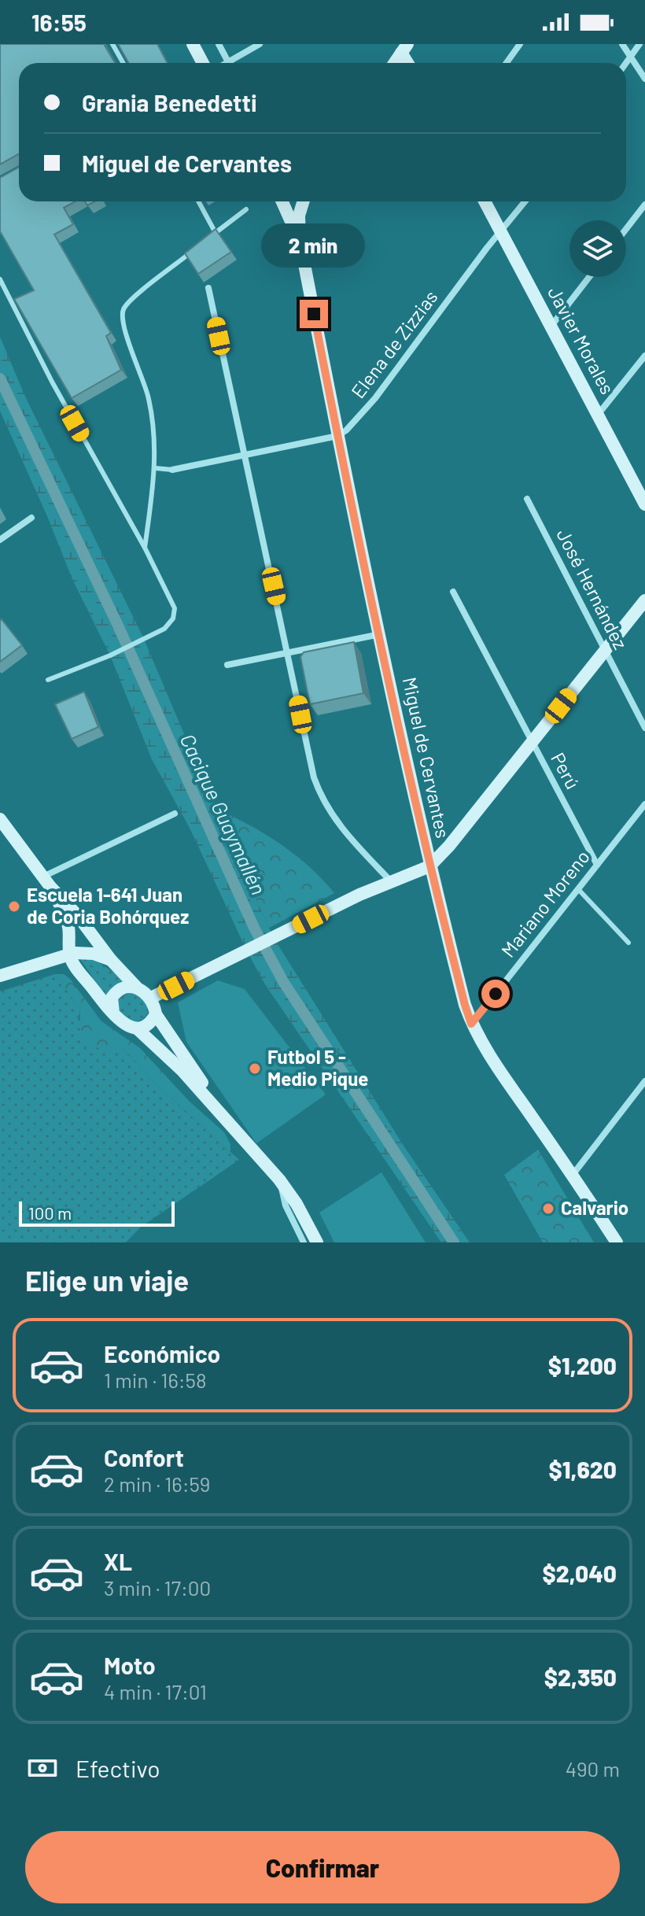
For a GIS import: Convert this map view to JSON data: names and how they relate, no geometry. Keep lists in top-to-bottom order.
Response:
{
  "streets": {
    "main road": ["Javier Morales", "Miguel de Cervantes"],
    "street": [
      "Elena de Zizzias",
      "José Hernández",
      "Perú",
      "Mariano Moreno"
    ]
  },
  "crossings": [
    ["Javier Morales", "Elena de Zizzias"],
    ["Elena de Zizzias", "Miguel de Cervantes"],
    ["Miguel de Cervantes", "Mariano Moreno"],
    ["Perú", "Mariano Moreno"]
  ],
  "water": ["Cacique Guaymallén"],
  "places": ["Escuela 1-641 Juan de Coria Bohórquez", "Futbol 5 - Medio Pique", "Calvario"],
  "scale_bar": "100 m",
  "page": {
    "status": "16:55",
    "banner": ["Grania Benedetti", "Miguel de Cervantes"],
    "bubble": "2 min",
    "scale": "100 m",
    "heading": "Elige un viaje",
    "list": [
      {
        "name": "Económico",
        "note": "1 min · 16:58",
        "value": "$1,200"
      },
      {
        "name": "Confort",
        "note": "2 min · 16:59",
        "value": "$1,620"
      },
      {
        "name": "XL",
        "note": "3 min · 17:00",
        "value": "$2,040"
      },
      {
        "name": "Moto",
        "note": "4 min · 17:01",
        "value": "$2,350"
      }
    ],
    "pay": ["Efectivo", "490 m"],
    "buttons": "Confirmar"
  }
}
